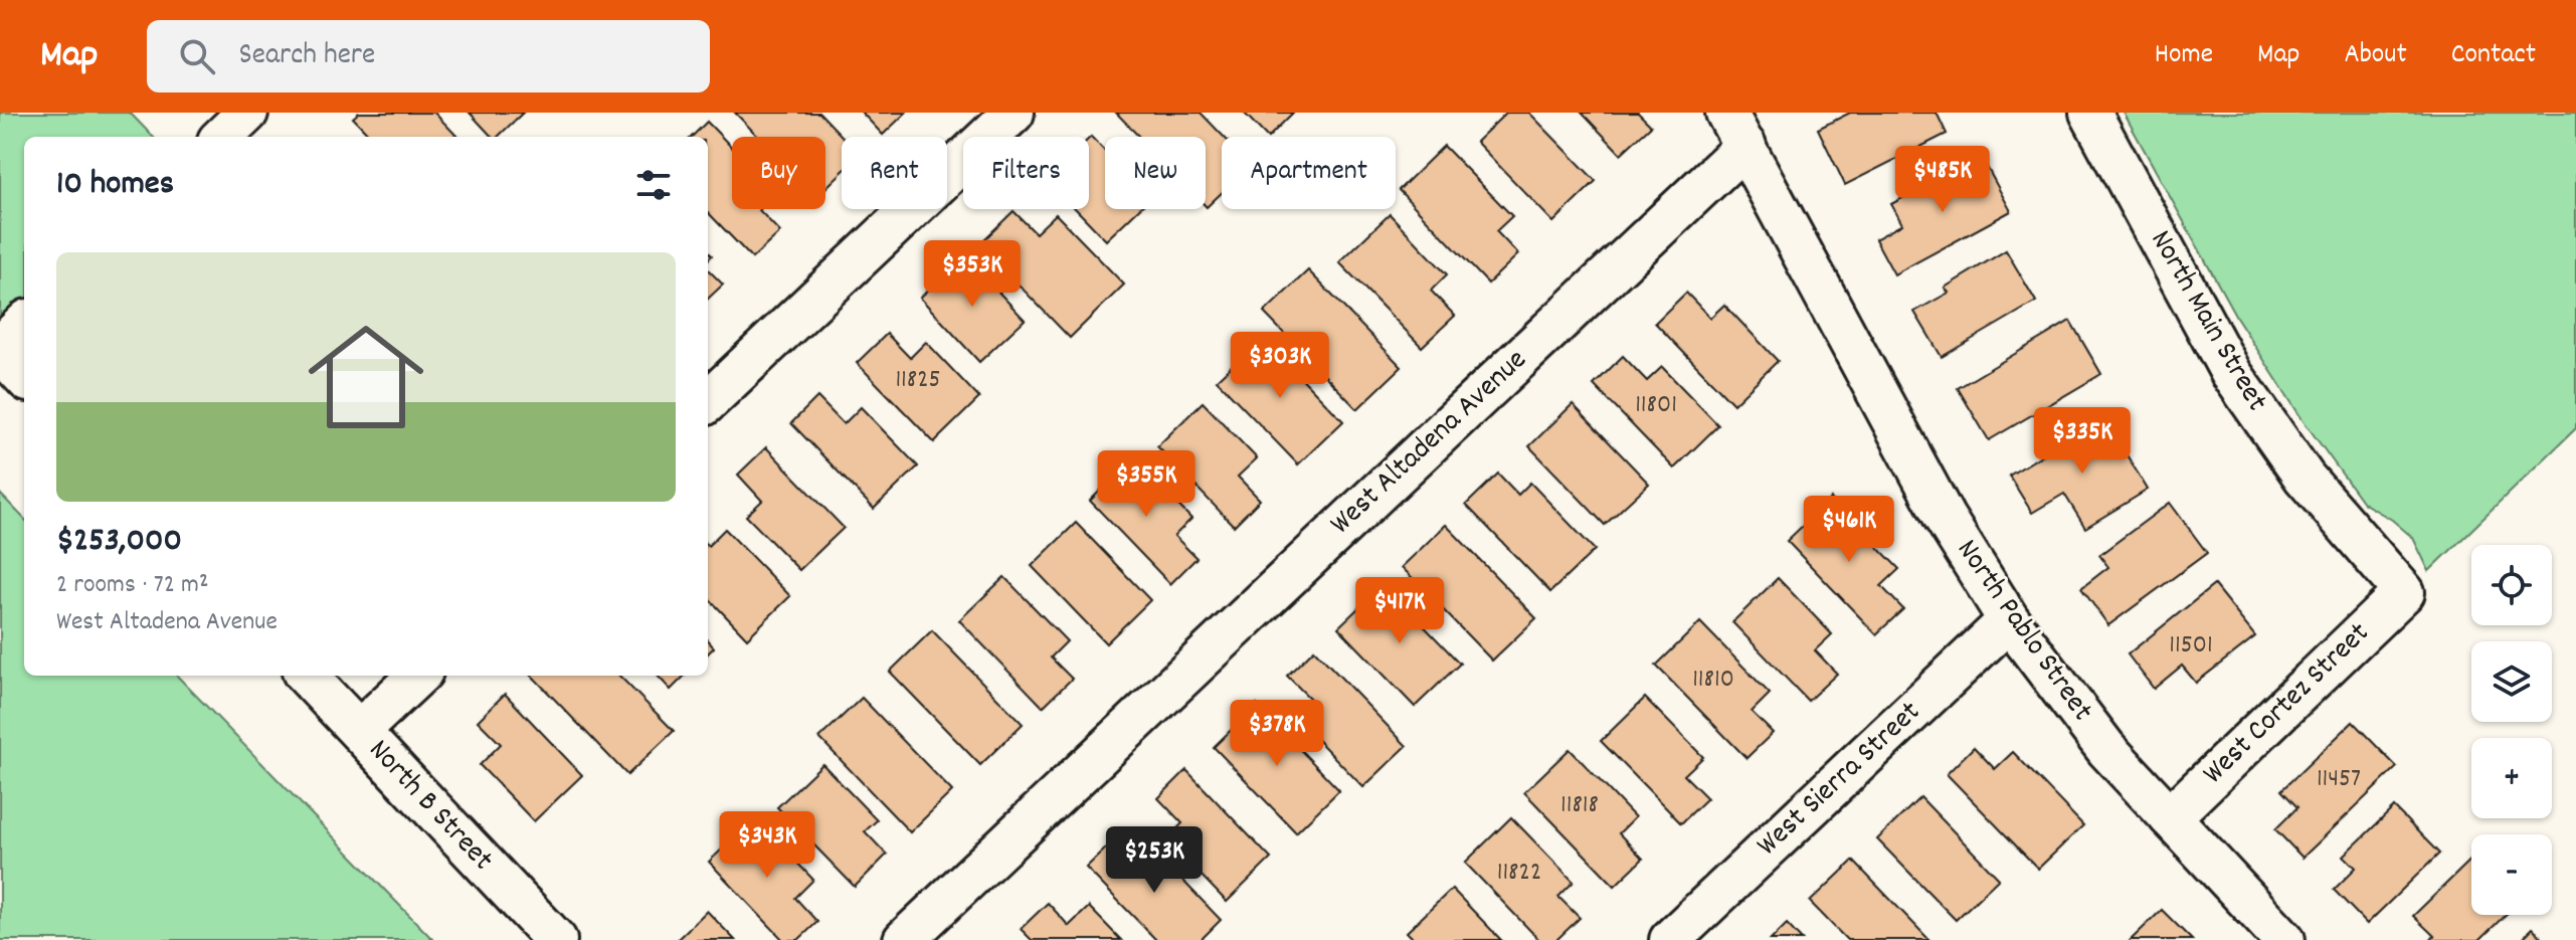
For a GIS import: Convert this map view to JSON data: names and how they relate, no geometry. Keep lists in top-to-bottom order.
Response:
{
  "streets": {
    "street": [
      "North Main Street",
      "West Altadena Avenue",
      "North Pablo Street",
      "West Cortez Street",
      "West Sierra Street",
      "North B Street"
    ]
  },
  "crossings": [
    ["North Main Street", "West Cortez Street"],
    ["West Altadena Avenue", "North Pablo Street"],
    ["North Pablo Street", "West Cortez Street"],
    ["North Pablo Street", "West Sierra Street"]
  ],
  "house_numbers": [
    "11825",
    "11801",
    "11501",
    "11810",
    "11457",
    "11818",
    "11822"
  ],
  "page": {
    "header": "Map",
    "search": "Search here",
    "nav": [
      "Home",
      "Map",
      "About",
      "Contact"
    ],
    "chip": [
      "Buy",
      "Rent",
      "Filters",
      "New",
      "Apartment"
    ],
    "heading": "10 homes",
    "price": [
      "$485K",
      "$353K",
      "$303K",
      "$335K",
      "$355K",
      "$461K",
      "$417K",
      "$378K",
      "$343K",
      "$253K"
    ],
    "list": [
      {
        "name": "$253,000",
        "note": "2 rooms · 72 m² · West Altadena Avenue"
      }
    ],
    "map_buttons": ["+", "−"]
  }
}
